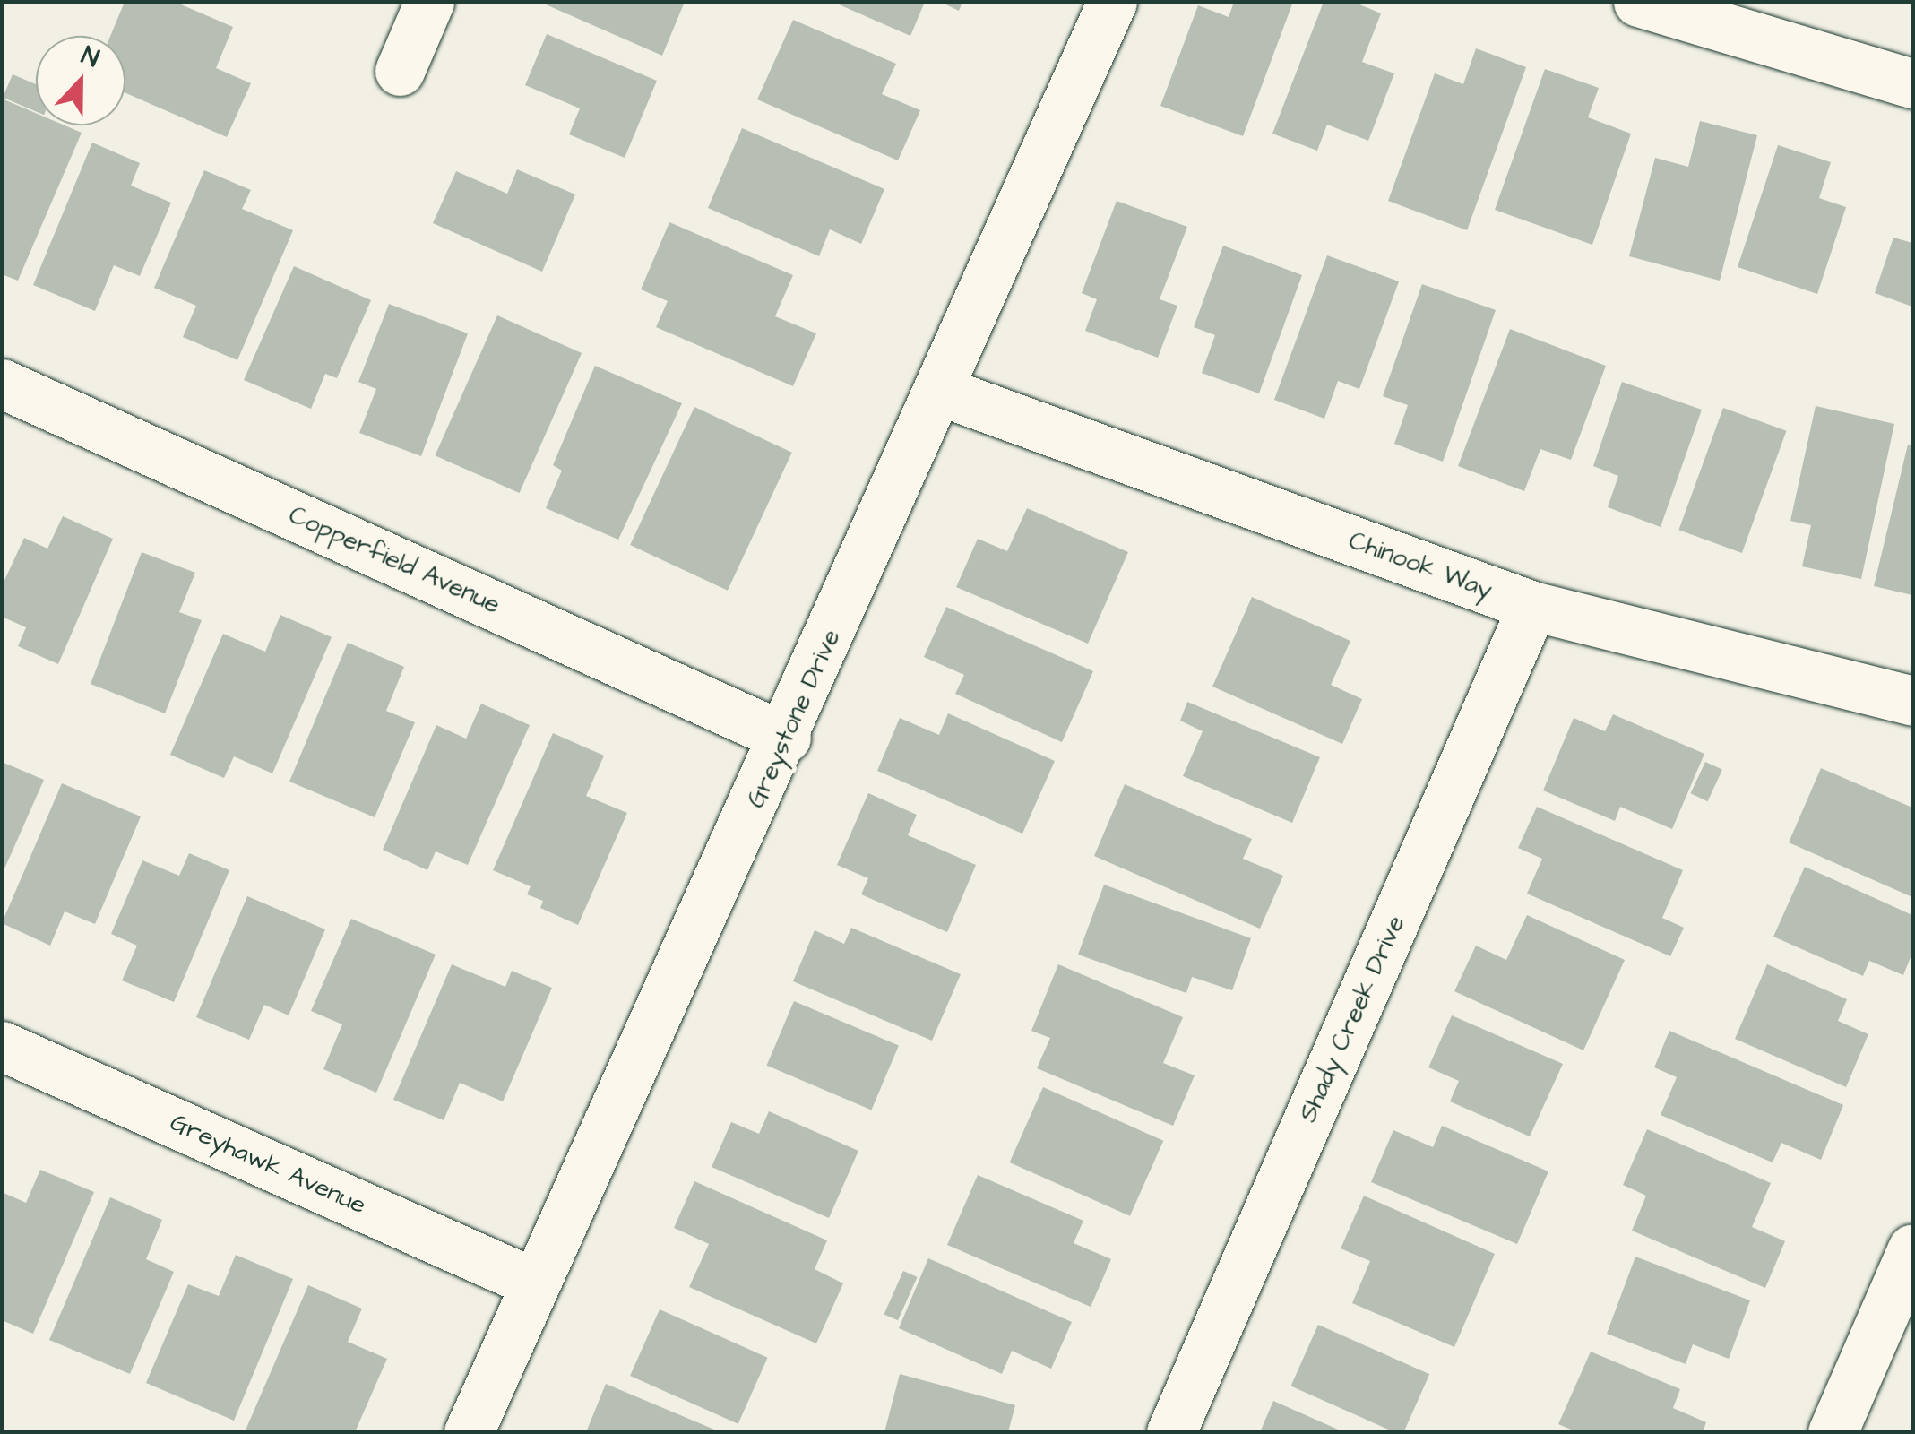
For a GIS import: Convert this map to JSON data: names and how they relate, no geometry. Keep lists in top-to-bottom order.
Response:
{
  "streets": {
    "street": [
      "Copperfield Avenue",
      "Chinook Way",
      "Greystone Drive",
      "Shady Creek Drive",
      "Greyhawk Avenue"
    ]
  },
  "crossings": [
    ["Copperfield Avenue", "Greystone Drive"],
    ["Chinook Way", "Greystone Drive"],
    ["Chinook Way", "Shady Creek Drive"],
    ["Greystone Drive", "Greyhawk Avenue"]
  ],
  "north": "top"
}
